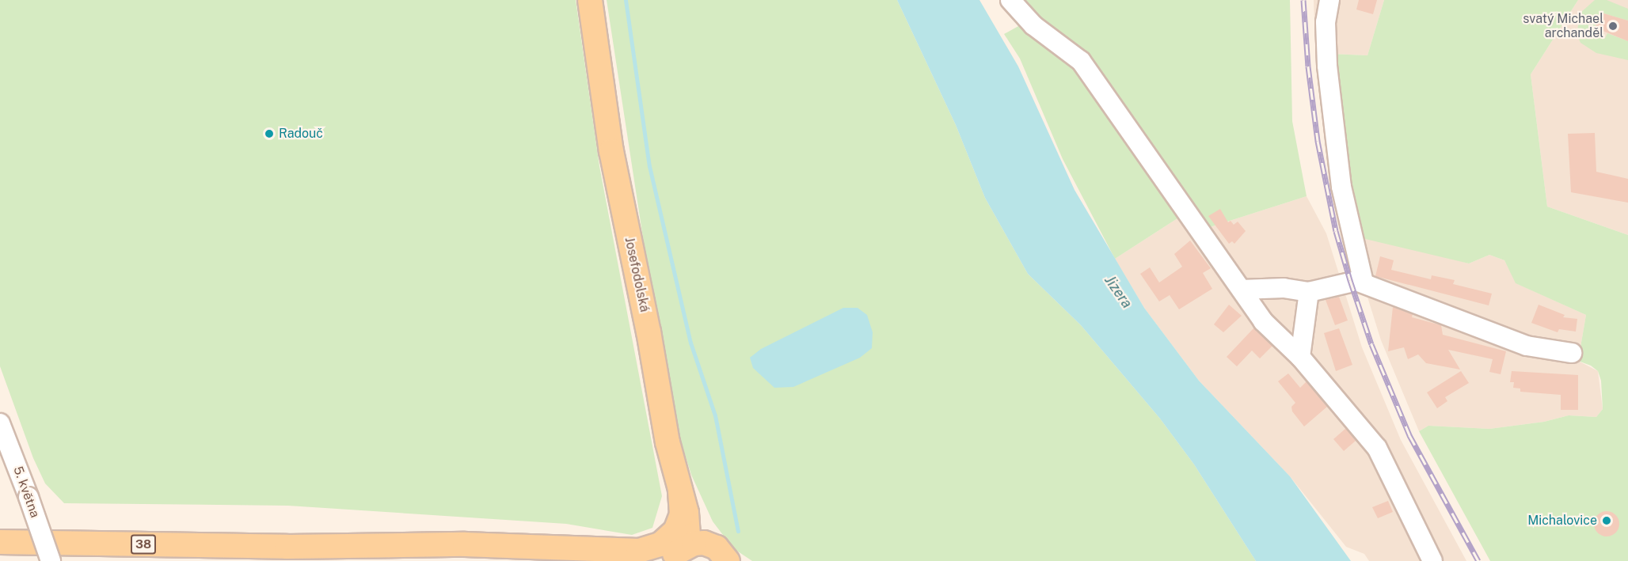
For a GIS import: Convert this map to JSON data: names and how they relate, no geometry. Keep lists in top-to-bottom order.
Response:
{
  "streets": {
    "main road": ["Josefodolská", "38"],
    "street": ["5. května"]
  },
  "crossings": [
    ["Josefodolská", "38"]
  ],
  "water": ["Jizera"],
  "places": ["svatý Michael archanděl", "Radouč", "Michalovice"]
}
